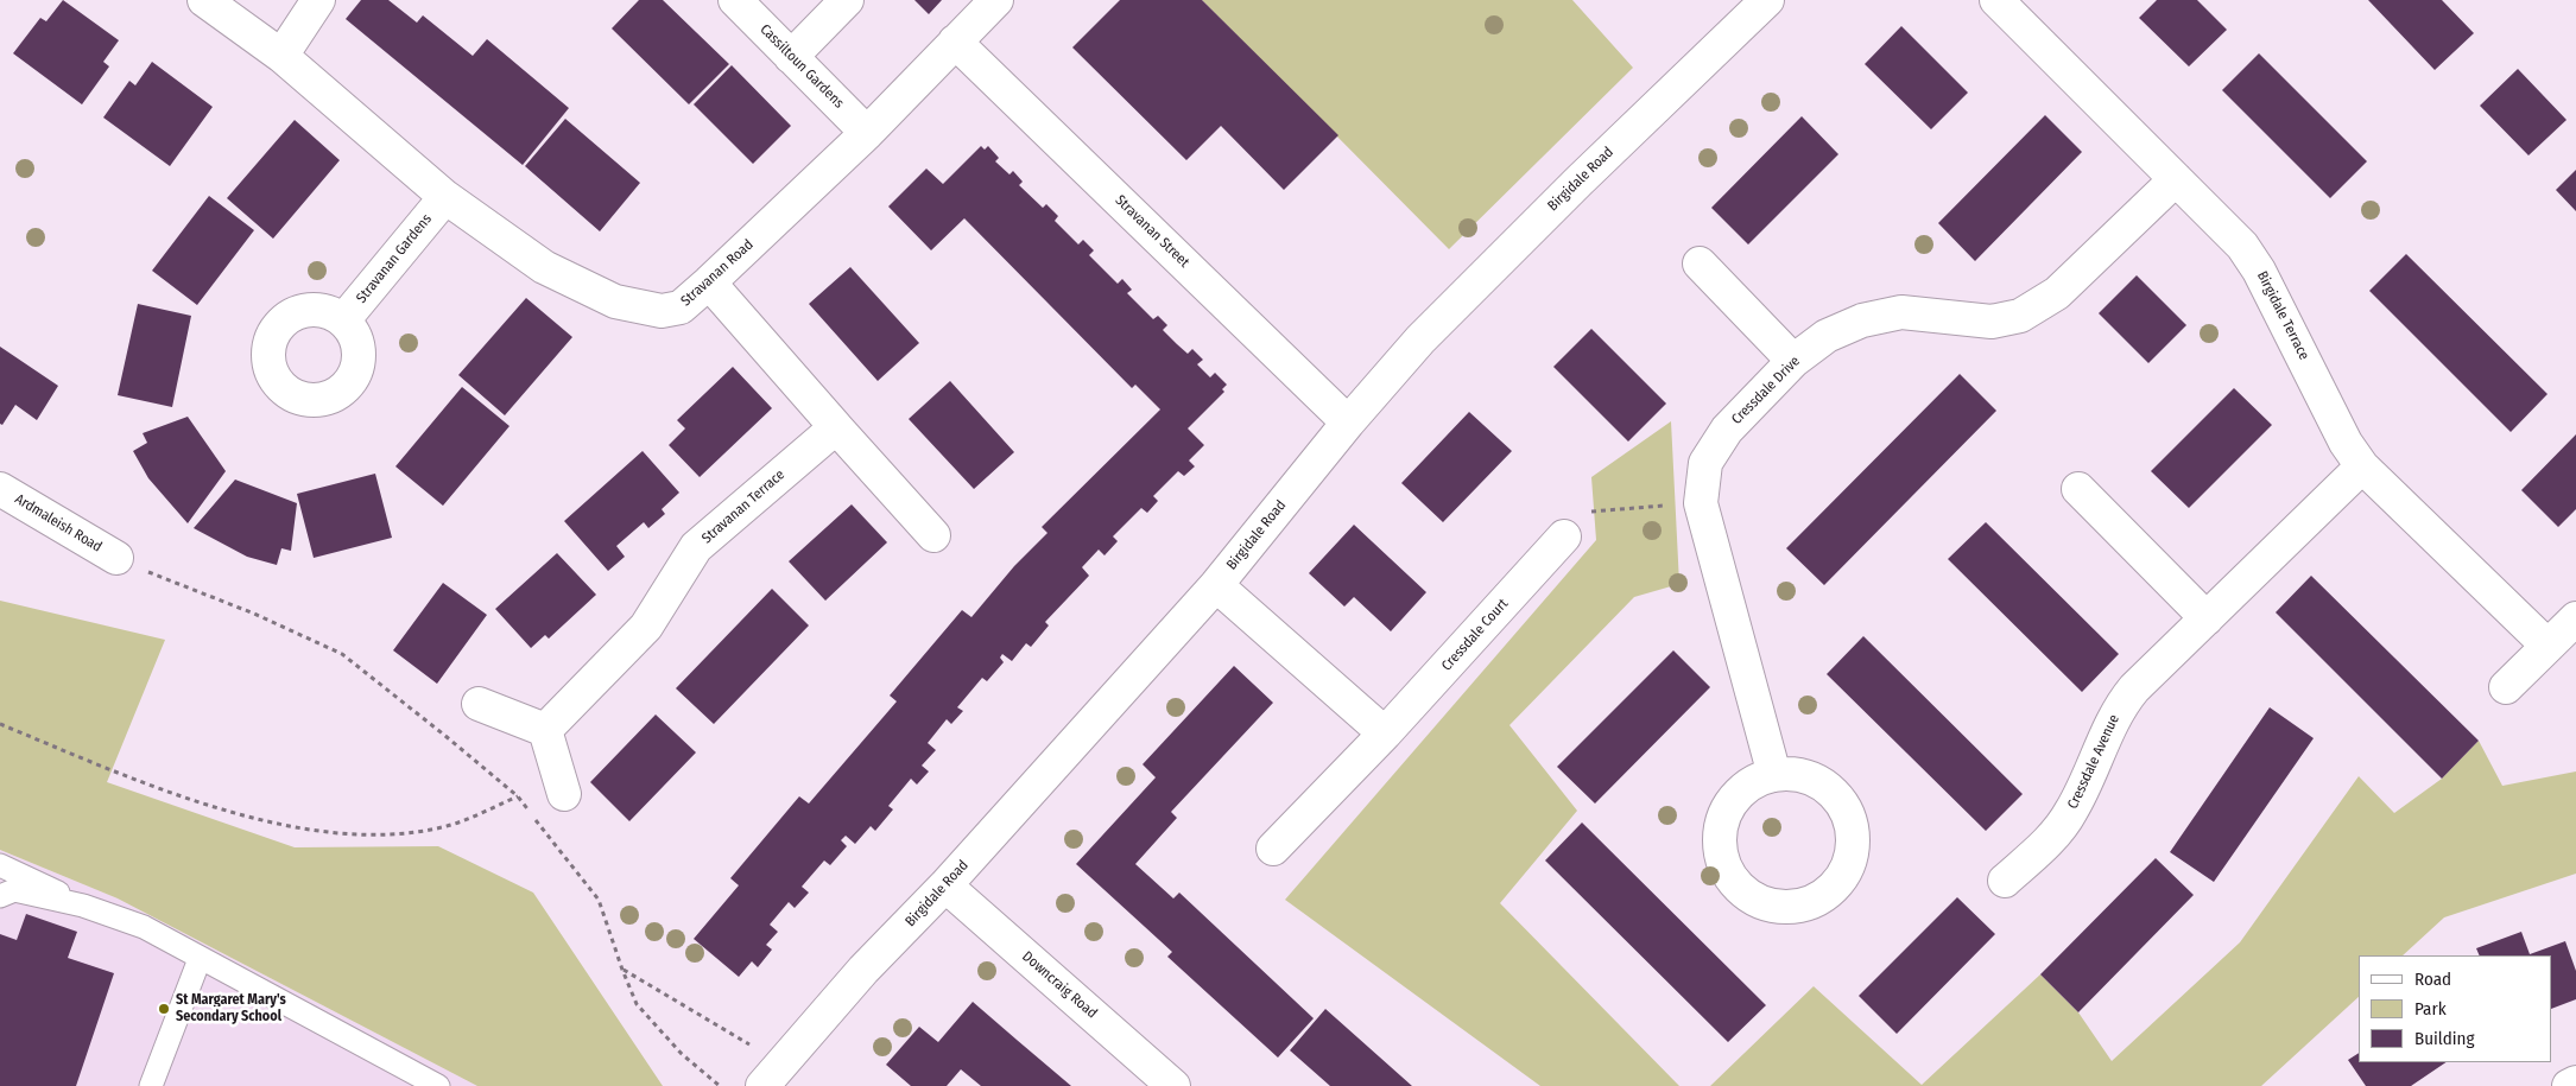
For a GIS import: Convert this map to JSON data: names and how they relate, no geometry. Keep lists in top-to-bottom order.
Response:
{
  "streets": {
    "street": [
      "Cassiltoun Gardens",
      "Birgidale Road",
      "Stravanan Street",
      "Stravanan Gardens",
      "Stravanan Road",
      "Birgidale Terrace",
      "Cressdale Drive",
      "Stravanan Terrace",
      "Ardmaleish Road",
      "Cressdale Court",
      "Cressdale Avenue",
      "Downcraig Road"
    ]
  },
  "crossings": [
    ["Cassiltoun Gardens", "Stravanan Road"],
    ["Birgidale Road", "Stravanan Street"],
    ["Birgidale Road", "Downcraig Road"],
    ["Stravanan Street", "Stravanan Road"],
    ["Stravanan Gardens", "Stravanan Road"],
    ["Birgidale Terrace", "Cressdale Drive"],
    ["Birgidale Terrace", "Cressdale Avenue"]
  ],
  "places": ["St Margaret Mary's Secondary School"],
  "legend": ["Road", "Park", "Building"]
}
